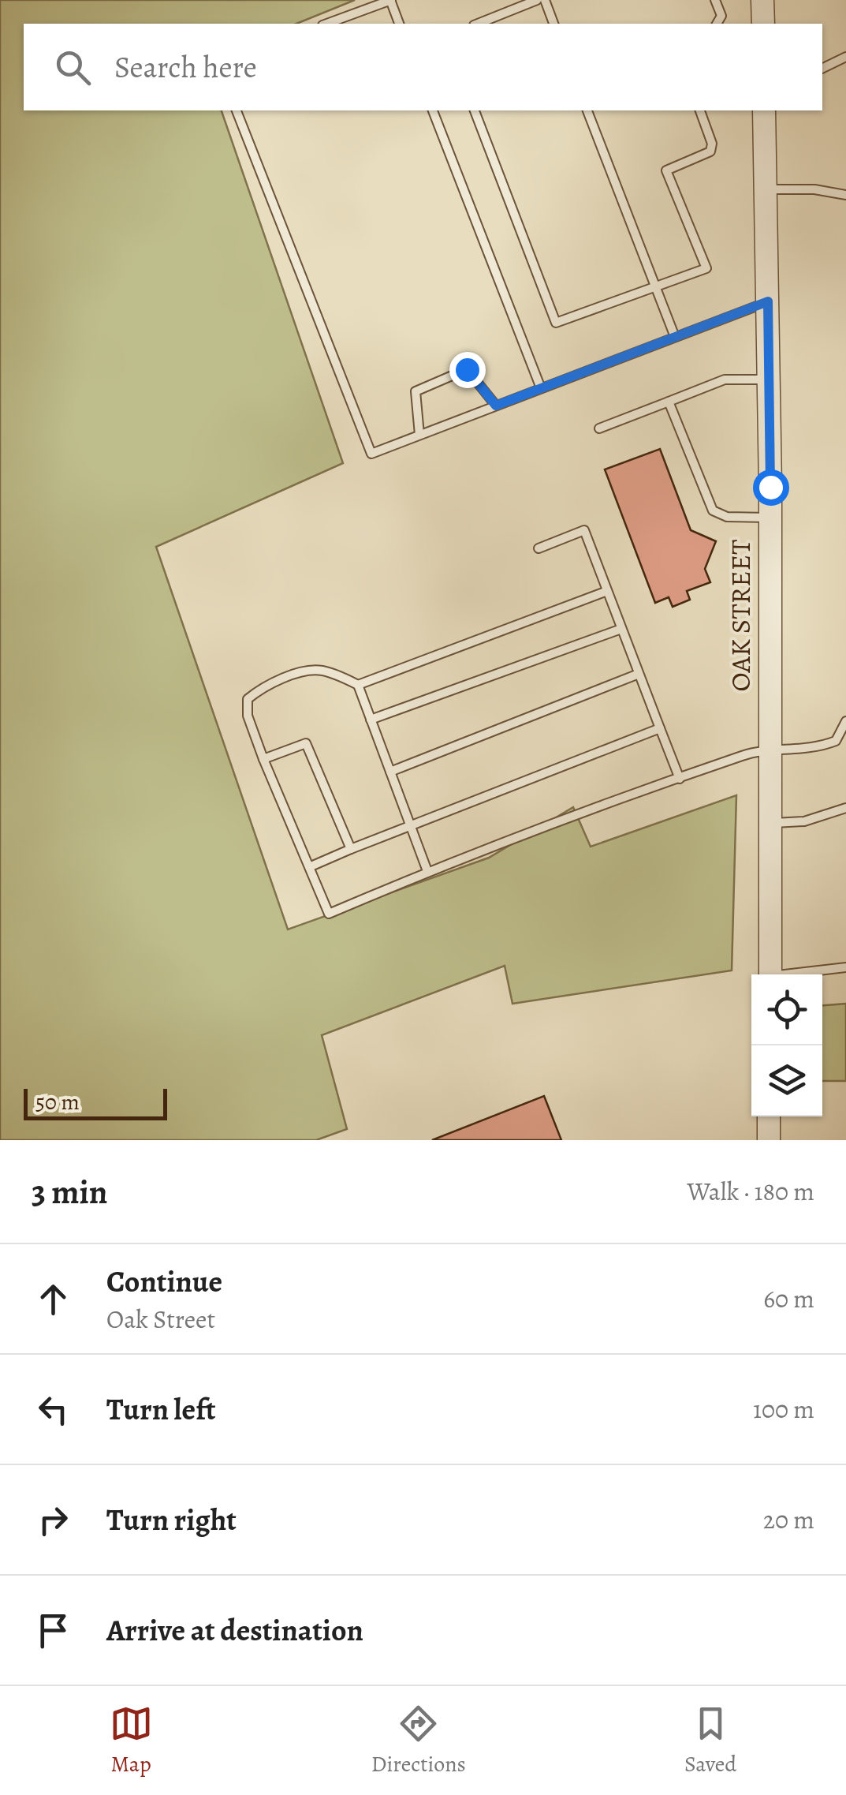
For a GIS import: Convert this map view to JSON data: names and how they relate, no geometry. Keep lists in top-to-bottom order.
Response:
{
  "streets": {
    "street": ["OAK STREET"]
  },
  "scale_bar": "50 m",
  "page": {
    "search": "Search here",
    "scale": "50 m",
    "heading": ["3 min", "Walk · 180 m"],
    "list": [
      ["Continue", "Oak Street", "60 m"],
      ["Turn left", "100 m"],
      ["Turn right", "20 m"],
      "Arrive at destination"
    ],
    "nav": ["Map", "Directions", "Saved"]
  }
}
